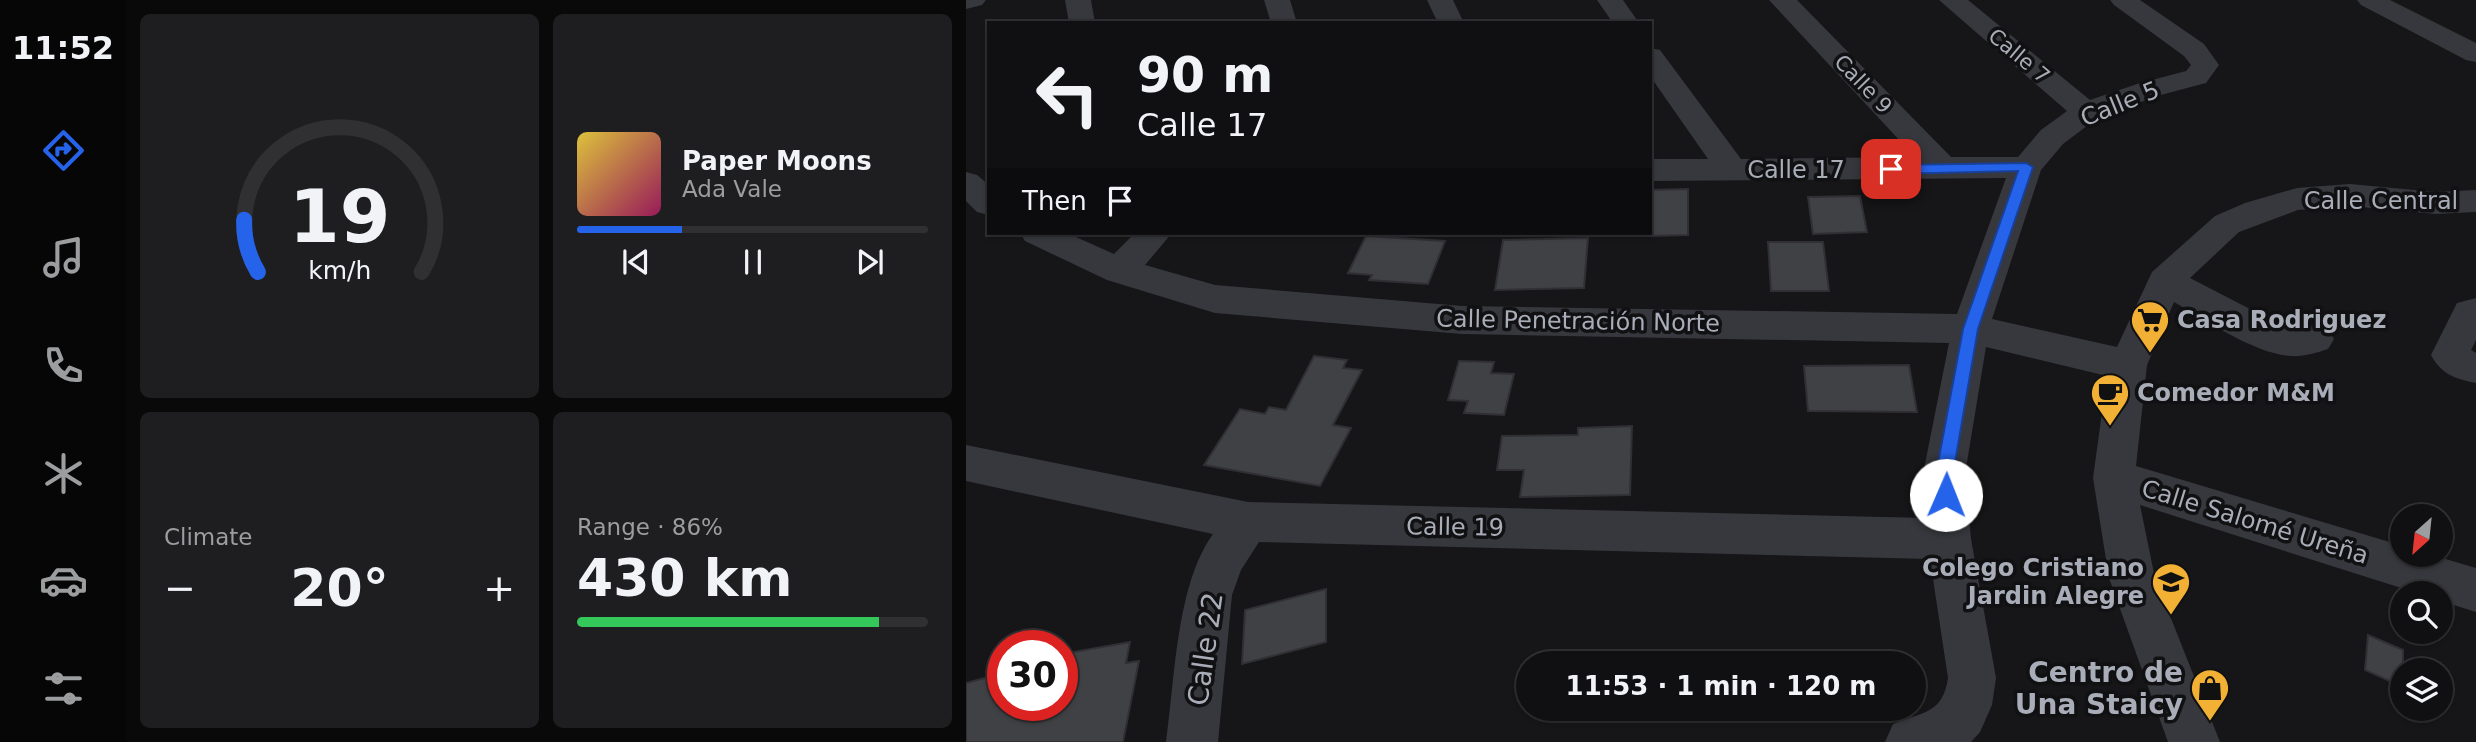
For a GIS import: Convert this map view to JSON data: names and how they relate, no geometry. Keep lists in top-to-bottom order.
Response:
{
  "streets": {
    "street": [
      "Calle 7",
      "Calle 9",
      "Calle 5",
      "Calle 17",
      "Calle Central",
      "Calle Penetración Norte",
      "Calle Salomé Ureña",
      "Calle 19",
      "Calle 22"
    ]
  },
  "crossings": [
    ["Calle 7", "Calle 5"],
    ["Calle 9", "Calle 17"],
    ["Calle 5", "Calle 17"],
    ["Calle 5", "Calle Penetración Norte"],
    ["Calle 5", "Calle 19"],
    ["Calle Central", "Calle Penetración Norte"],
    ["Calle Central", "Calle Salomé Ureña"],
    ["Calle 19", "Calle 22"]
  ],
  "places": {
    "supermarket": ["Casa Rodriguez"],
    "cafe": ["Comedor M&M"],
    "school or university": ["Colego Cristiano Jardin Alegre"],
    "shop": ["Centro de Una Staicy"]
  },
  "north": "bottom left",
  "page": {
    "tabs": "11:52",
    "turn": ["90 m", "Calle 17"],
    "song": ["Paper Moons", "Ada Vale"],
    "then": "Then",
    "tile": [
      "Climate",
      ["Range · 86%", "430 km"]
    ],
    "heat": ["−", "20°", "+"],
    "limit": "30",
    "trip": "11:53 · 1 min · 120 m",
    "gauge": ["19", "km/h"]
  }
}
